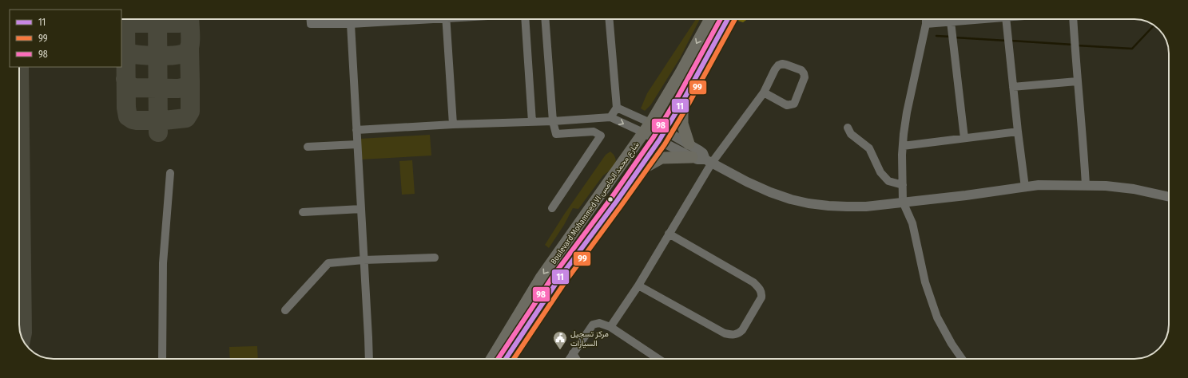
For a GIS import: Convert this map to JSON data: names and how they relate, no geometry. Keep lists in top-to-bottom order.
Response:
{
  "streets": {
    "main road": ["Boulevard Mohammed VI شارع محمد الخامس"]
  },
  "places": {
    "public building": ["مركز تسجيل السيارات"]
  },
  "lines": ["transit line 11", "transit line 99", "transit line 98"],
  "legend": ["11", "99", "98"]
}
